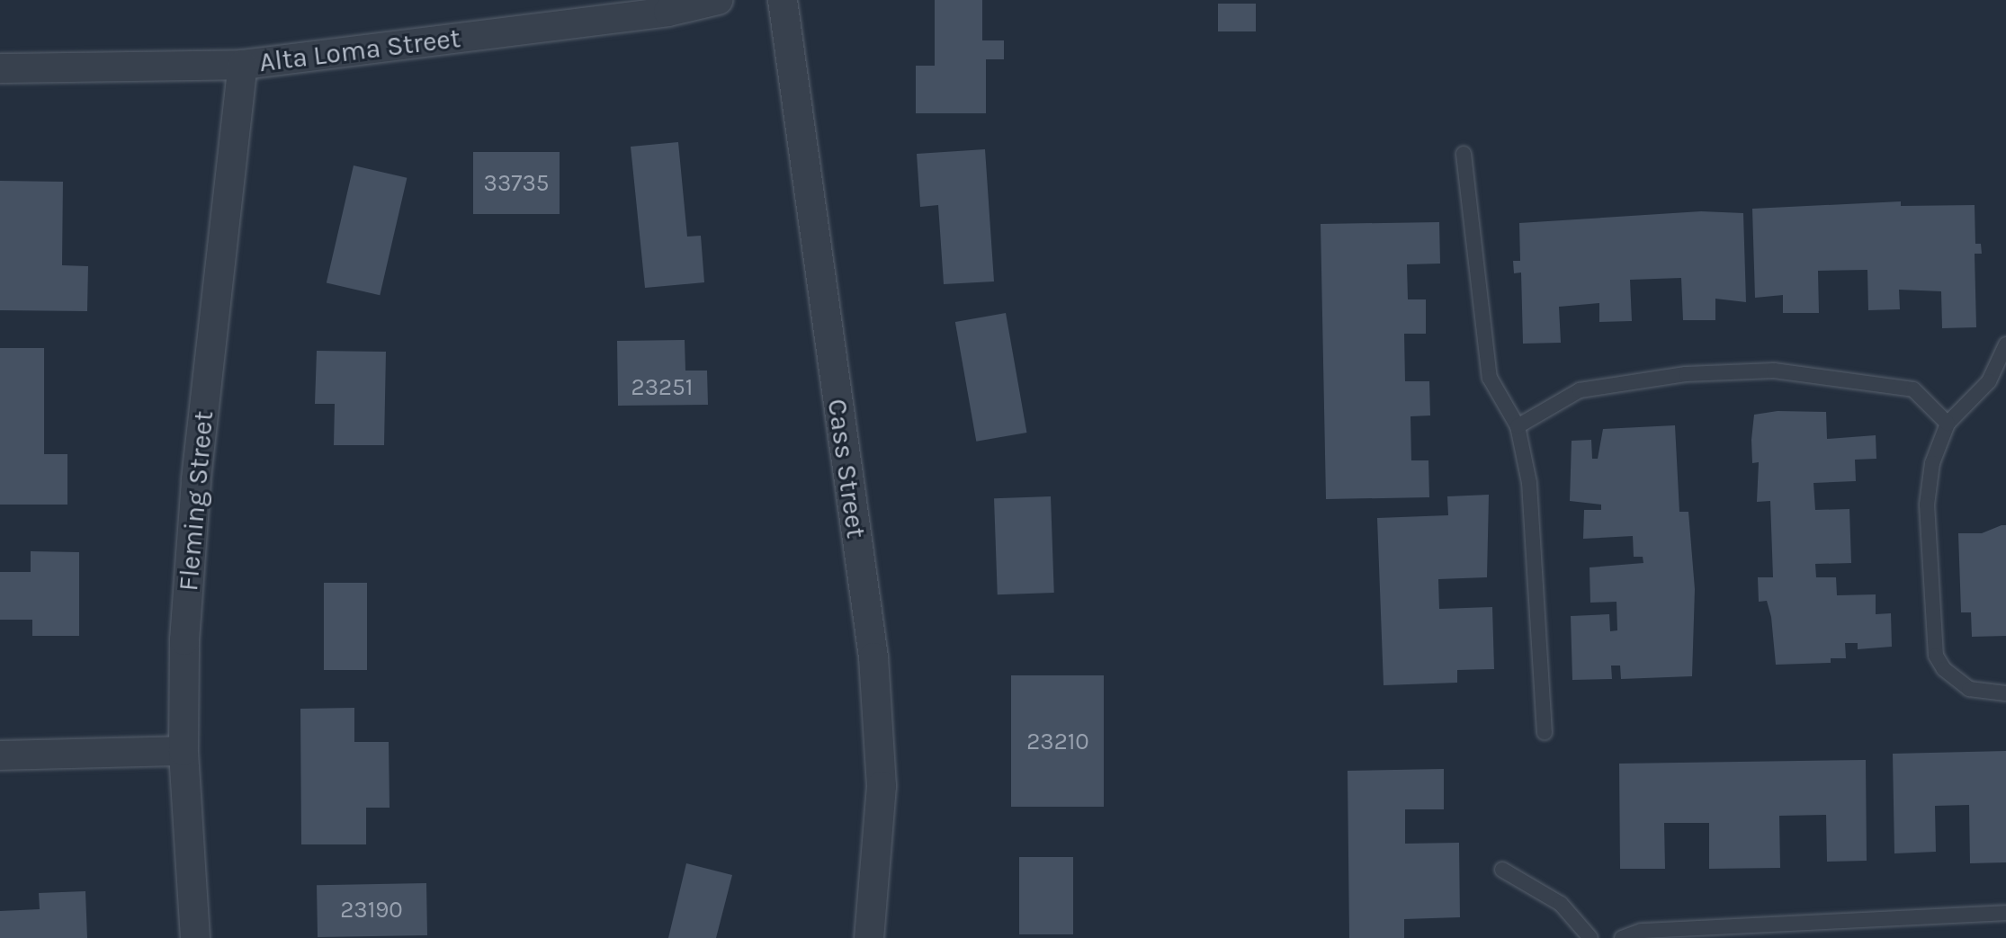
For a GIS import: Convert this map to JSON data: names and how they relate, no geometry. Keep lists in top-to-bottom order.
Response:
{
  "streets": {
    "street": ["Alta Loma Street", "Cass Street", "Fleming Street"]
  },
  "crossings": [
    ["Alta Loma Street", "Fleming Street"]
  ],
  "house_numbers": [
    "33735",
    "23251",
    "23210",
    "23190"
  ]
}
